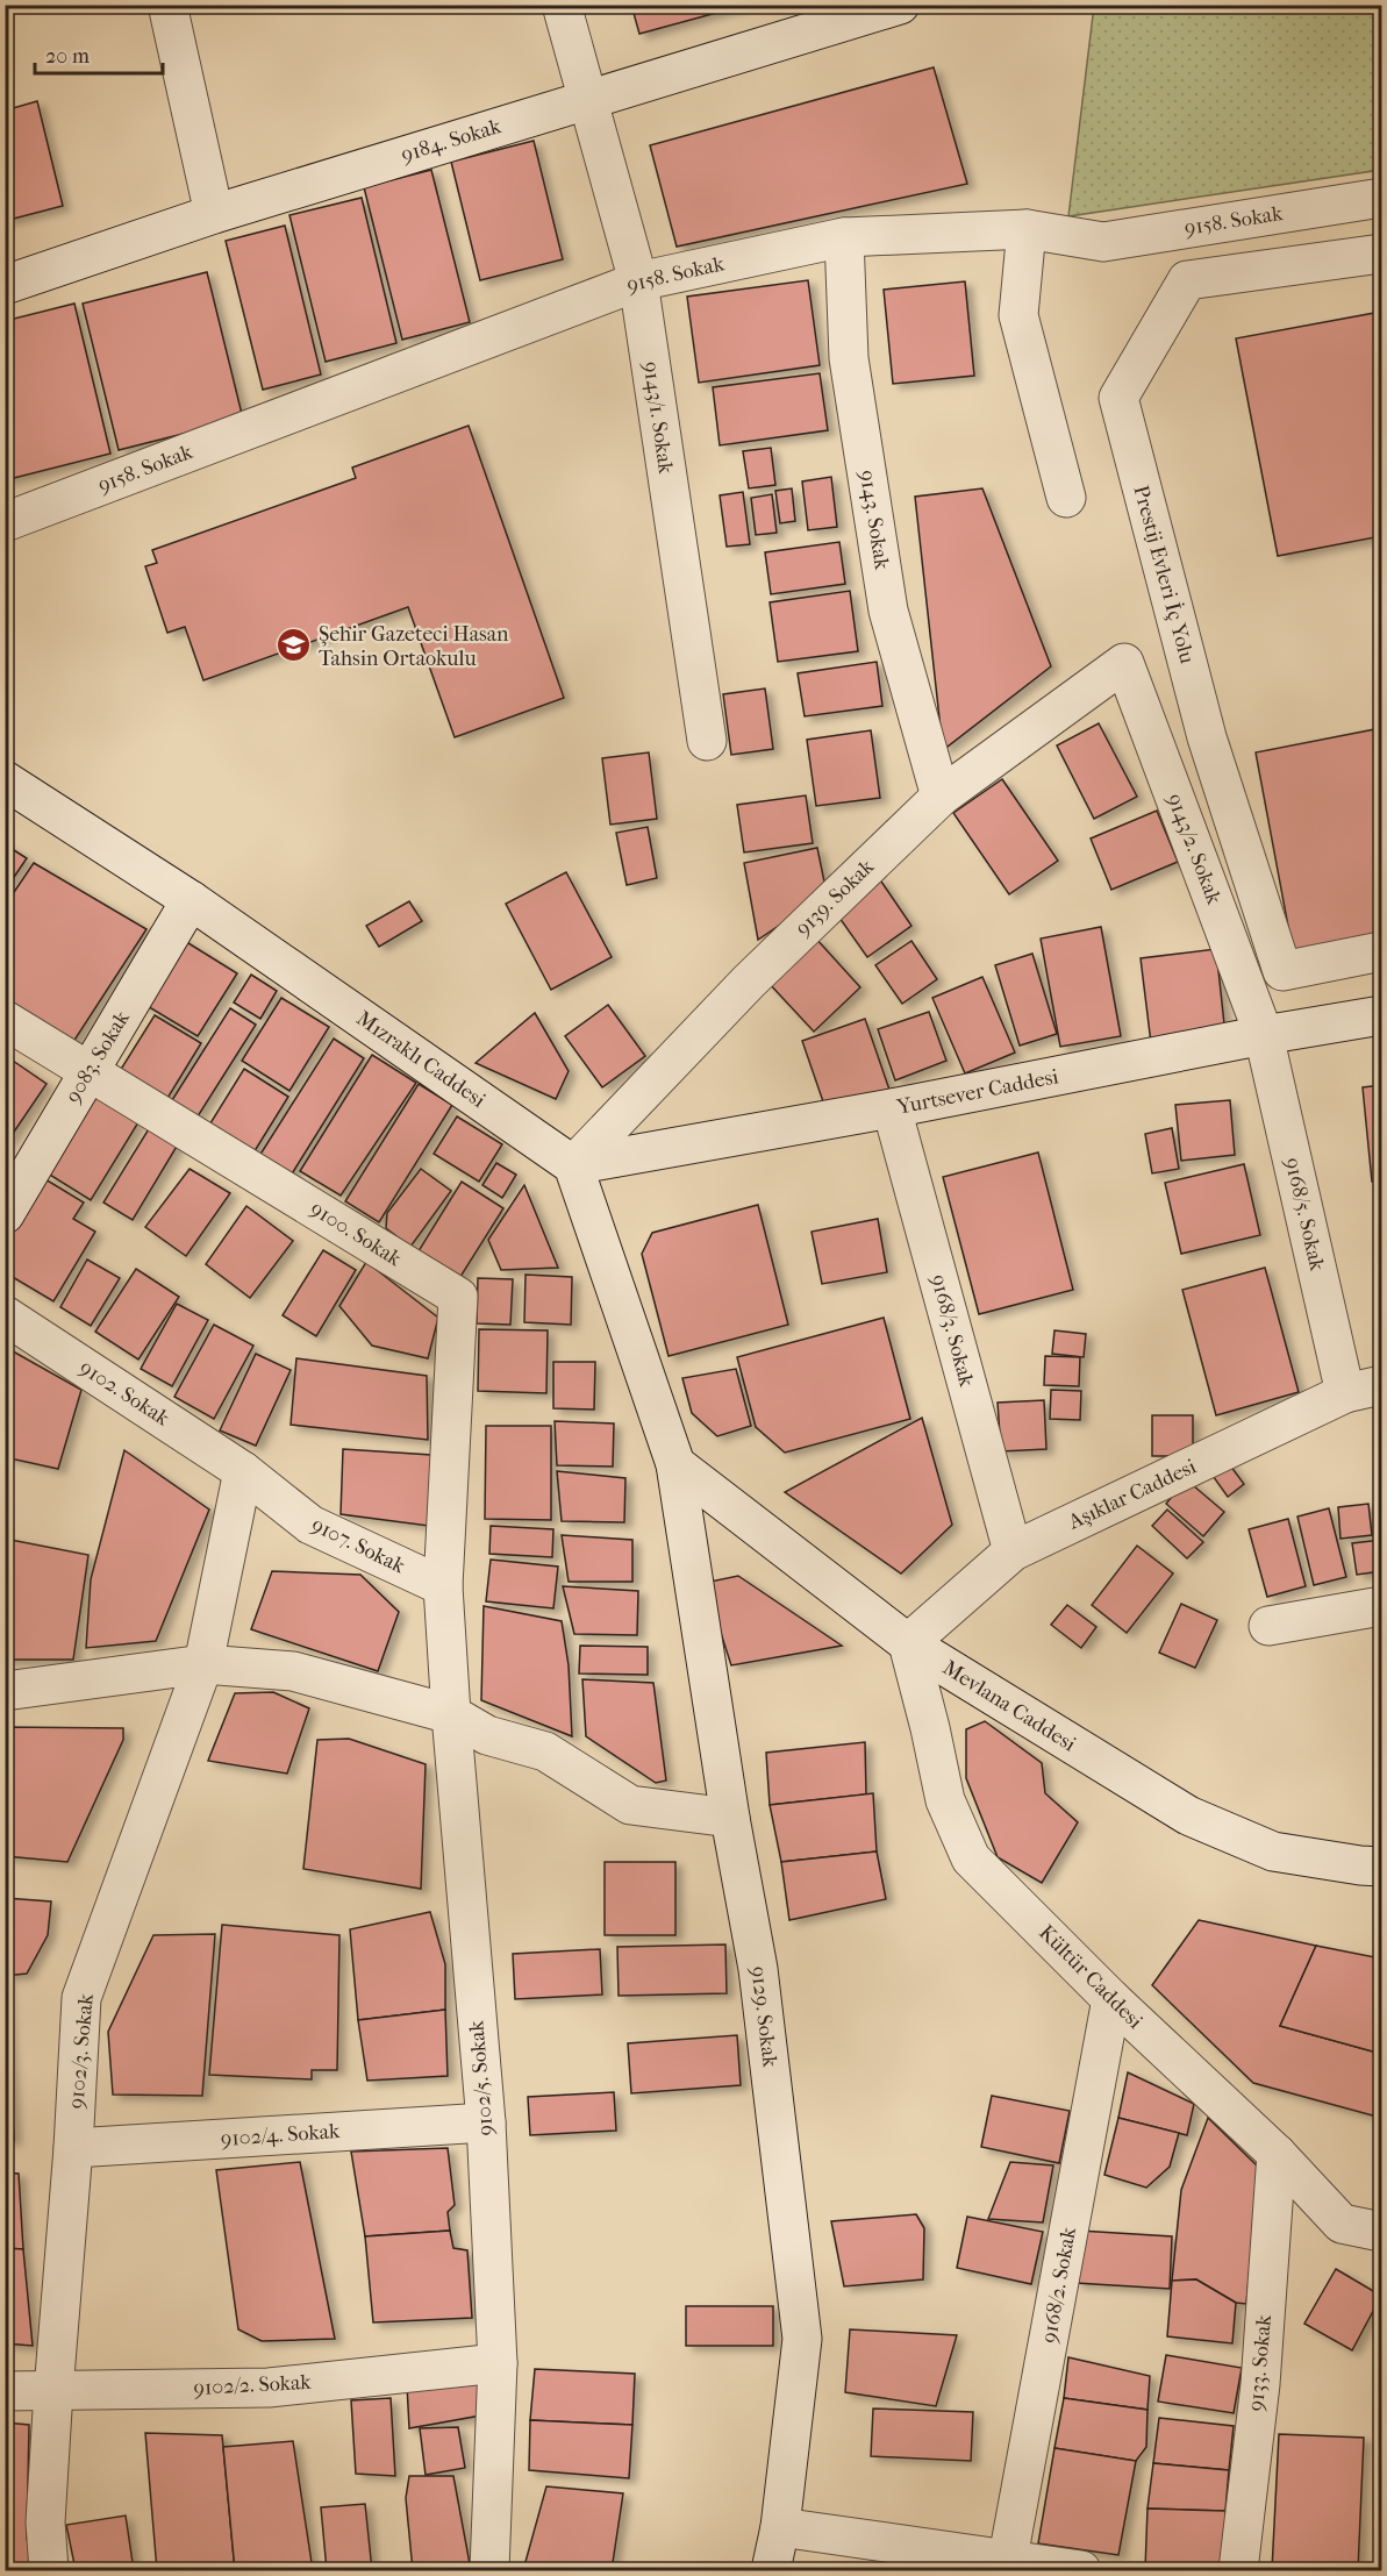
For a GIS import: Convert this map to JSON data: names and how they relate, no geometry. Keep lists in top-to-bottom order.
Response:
{
  "streets": {
    "street": [
      "9184. Sokak",
      "9158. Sokak",
      "9143/1. Sokak",
      "9143. Sokak",
      "Prestij Evleri İç Yolu",
      "9143/2. Sokak",
      "9139. Sokak",
      "9083. Sokak",
      "Mızraklı Caddesi",
      "Yurtsever Caddesi",
      "9168/5. Sokak",
      "9100. Sokak",
      "9168/3. Sokak",
      "9102. Sokak",
      "Aşıklar Caddesi",
      "9107. Sokak",
      "Mevlana Caddesi",
      "Kültür Caddesi",
      "9129. Sokak",
      "9102/3. Sokak",
      "9102/5. Sokak",
      "9102/4. Sokak",
      "9168/2. Sokak",
      "9133. Sokak",
      "9102/2. Sokak"
    ]
  },
  "crossings": [
    ["9184. Sokak", "9143/1. Sokak"],
    ["9158. Sokak", "9143/1. Sokak"],
    ["9158. Sokak", "9143. Sokak"],
    ["9143. Sokak", "9139. Sokak"],
    ["9143/2. Sokak", "9139. Sokak"],
    ["9143/2. Sokak", "Yurtsever Caddesi"],
    ["9143/2. Sokak", "9168/5. Sokak"],
    ["9139. Sokak", "Mızraklı Caddesi"],
    ["9139. Sokak", "Yurtsever Caddesi"],
    ["9083. Sokak", "Mızraklı Caddesi"],
    ["9083. Sokak", "9100. Sokak"],
    ["Mızraklı Caddesi", "Yurtsever Caddesi"],
    ["Yurtsever Caddesi", "9168/5. Sokak"],
    ["Yurtsever Caddesi", "9168/3. Sokak"],
    ["9168/5. Sokak", "Aşıklar Caddesi"],
    ["9100. Sokak", "9107. Sokak"],
    ["9100. Sokak", "9102/5. Sokak"],
    ["9168/3. Sokak", "Aşıklar Caddesi"],
    ["9102. Sokak", "9107. Sokak"],
    ["9102. Sokak", "9102/3. Sokak"],
    ["Aşıklar Caddesi", "Mevlana Caddesi"],
    ["Aşıklar Caddesi", "Kültür Caddesi"],
    ["9107. Sokak", "9102/3. Sokak"],
    ["9107. Sokak", "9102/5. Sokak"],
    ["Mevlana Caddesi", "Kültür Caddesi"],
    ["Mevlana Caddesi", "9129. Sokak"],
    ["Kültür Caddesi", "9168/2. Sokak"],
    ["Kültür Caddesi", "9133. Sokak"],
    ["9102/3. Sokak", "9102/4. Sokak"],
    ["9102/3. Sokak", "9102/2. Sokak"],
    ["9102/5. Sokak", "9102/4. Sokak"],
    ["9102/5. Sokak", "9102/2. Sokak"]
  ],
  "places": {
    "school or university": ["Şehir Gazeteci Hasan Tahsin Ortaokulu"]
  },
  "scale_bar": "20 m"
}
